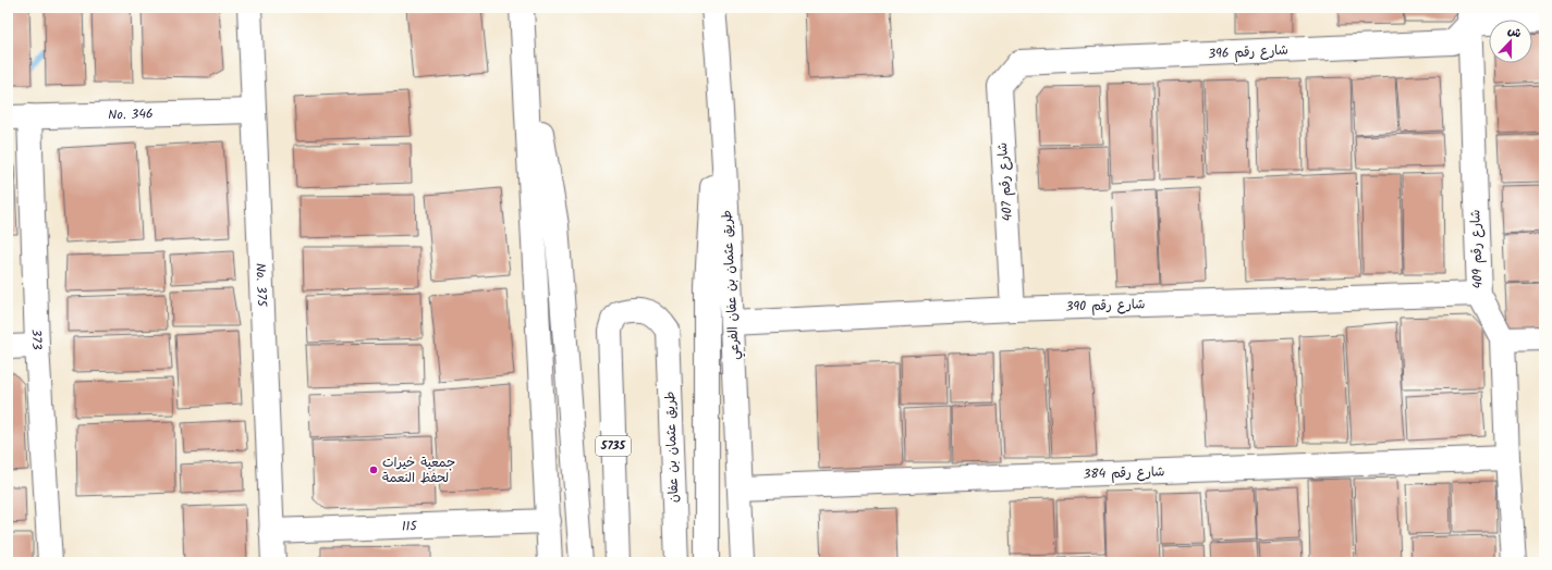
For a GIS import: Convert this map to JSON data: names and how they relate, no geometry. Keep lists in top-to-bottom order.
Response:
{
  "streets": {
    "street": [
      "شارع رقم 396",
      "No. 346",
      "شارع رقم 407",
      "شارع رقم 409",
      "No. 375",
      "طريق عثمان بن عفان الفرعي",
      "شارع رقم 390",
      "373",
      "5735",
      "طريق عثمان بن عفان",
      "شارع رقم 384",
      "115"
    ]
  },
  "crossings": [
    ["شارع رقم 396", "شارع رقم 407"],
    ["شارع رقم 396", "شارع رقم 409"],
    ["No. 346", "No. 375"],
    ["No. 346", "373"],
    ["شارع رقم 407", "شارع رقم 390"],
    ["شارع رقم 409", "شارع رقم 390"],
    ["شارع رقم 409", "شارع رقم 384"],
    ["No. 375", "115"],
    ["طريق عثمان بن عفان الفرعي", "شارع رقم 390"],
    ["طريق عثمان بن عفان الفرعي", "شارع رقم 384"]
  ],
  "places": ["جمعية خيرات لحفظ النعمة"],
  "north": "top"
}
